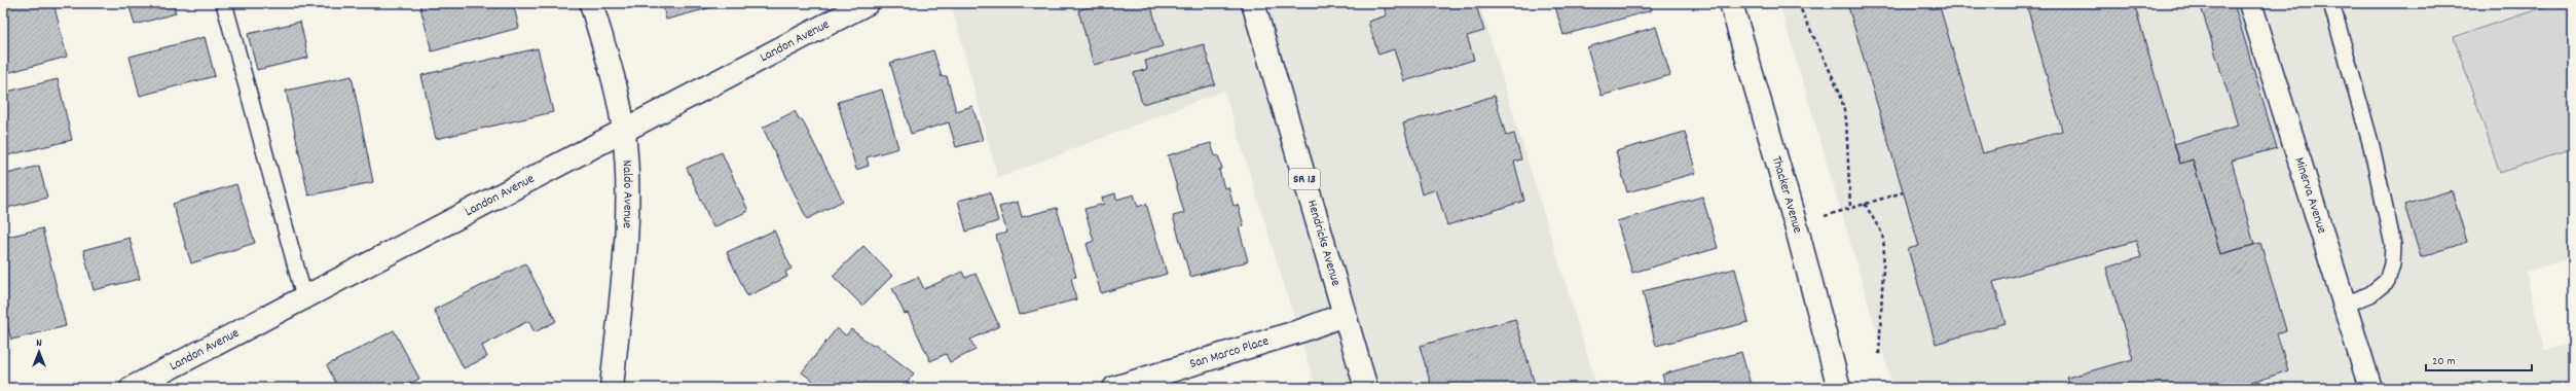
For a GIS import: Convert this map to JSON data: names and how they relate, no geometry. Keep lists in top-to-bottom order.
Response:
{
  "streets": {
    "street": [
      "Landon Avenue",
      "SR 13",
      "Naldo Avenue",
      "Thacker Avenue",
      "Minerva Avenue",
      "Hendricks Avenue",
      "San Marco Place"
    ]
  },
  "crossings": [
    ["Landon Avenue", "Naldo Avenue"],
    ["Hendricks Avenue", "San Marco Place"]
  ],
  "scale_bar": "20 m",
  "north": "top"
}
